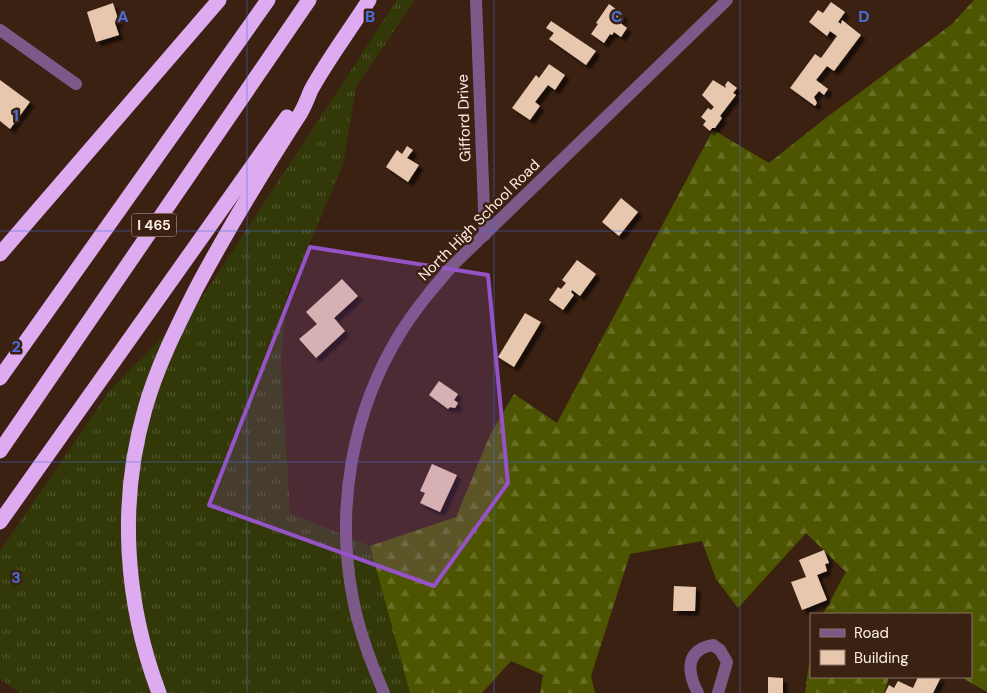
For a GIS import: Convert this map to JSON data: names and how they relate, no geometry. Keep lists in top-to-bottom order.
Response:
{
  "streets": {
    "highway": ["I 465"],
    "street": ["Gifford Drive", "North High School Road"]
  },
  "crossings": [
    ["Gifford Drive", "North High School Road"]
  ],
  "legend": ["Road", "Building"],
  "grid": {
    "columns": [
      "A",
      "B",
      "C",
      "D"
    ],
    "rows": ["1", "2", "3"]
  }
}
